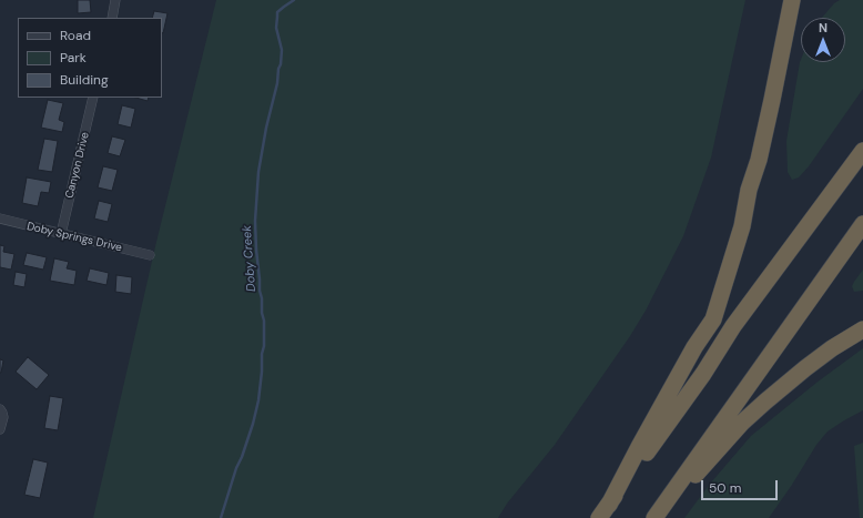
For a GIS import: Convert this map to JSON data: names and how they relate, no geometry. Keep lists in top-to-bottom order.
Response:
{
  "streets": {
    "street": ["Canyon Drive", "Doby Springs Drive"]
  },
  "crossings": [
    ["Canyon Drive", "Doby Springs Drive"]
  ],
  "water": ["Doby Creek"],
  "legend": ["Road", "Park", "Building"],
  "scale_bar": "50 m",
  "north": "top"
}
